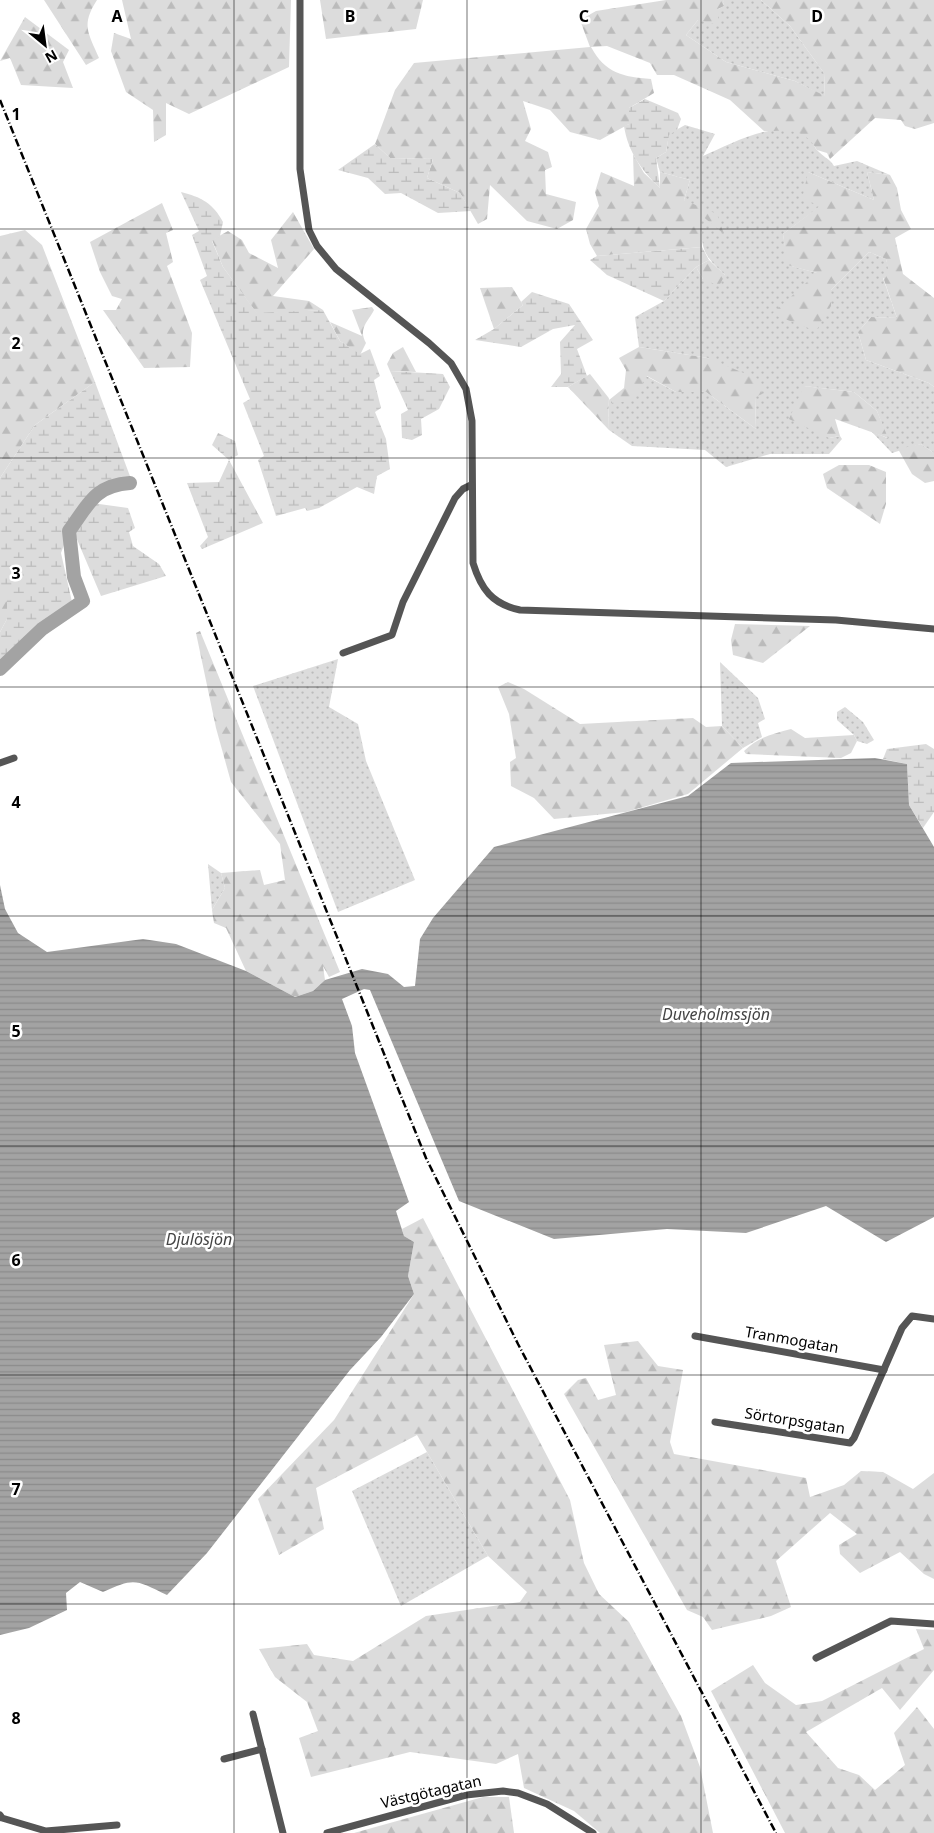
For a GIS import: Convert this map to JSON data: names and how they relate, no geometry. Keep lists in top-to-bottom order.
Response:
{
  "streets": {
    "street": ["Tranmogatan", "Sörtorpsgatan", "Västgötagatan"]
  },
  "crossings": [
    ["Tranmogatan", "Sörtorpsgatan"]
  ],
  "water": ["Duveholmssjön", "Djulösjön"],
  "north": "bottom right",
  "grid": {
    "columns": [
      "A",
      "B",
      "C",
      "D"
    ],
    "rows": [
      "1",
      "2",
      "3",
      "4",
      "5",
      "6",
      "7",
      "8"
    ]
  }
}
